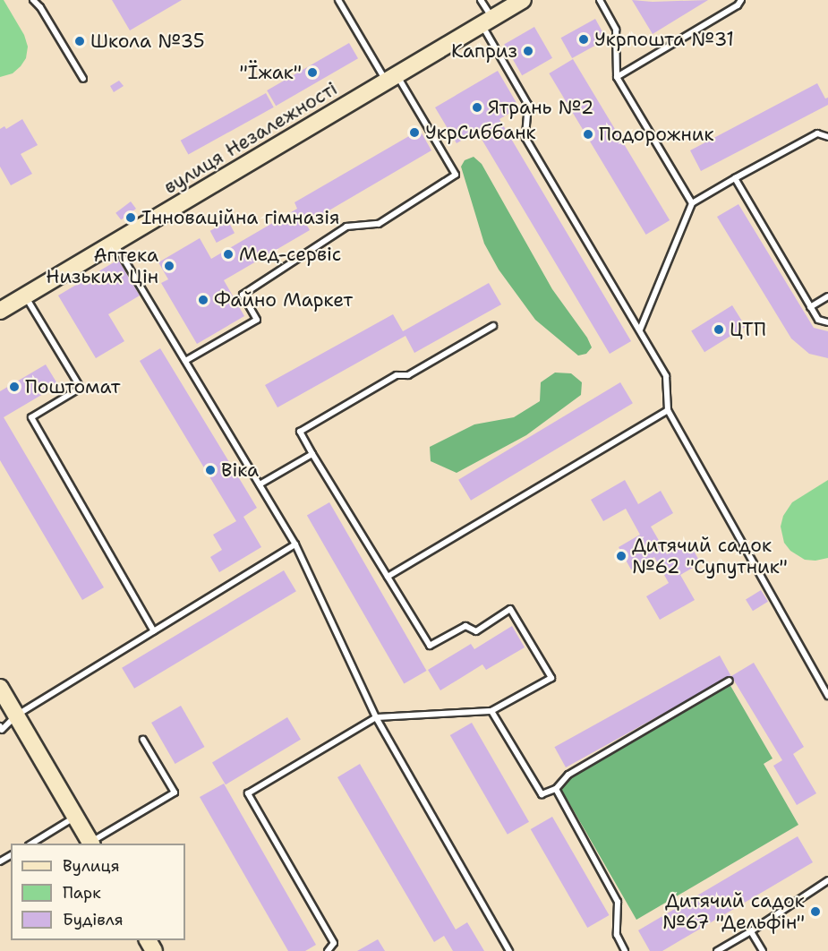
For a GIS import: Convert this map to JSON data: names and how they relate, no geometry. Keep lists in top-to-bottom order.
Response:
{
  "streets": {
    "main road": ["вулиця Незалежності"]
  },
  "places": [
    "Укрпошта №31",
    "Школа №35",
    "Каприз",
    "\"Їжак\"",
    "Ятрань №2",
    "УкрСиббанк",
    "Подорожник",
    "Інноваційна гімназія",
    "Мед-сервіс",
    "Аптека Низьких Цін",
    "Файно Маркет",
    "ЦТП",
    "Поштомат",
    "Віка",
    "Дитячий садок №62 \"Супутник\"",
    "Дитячий садок №67 \"Дельфін\""
  ],
  "legend": ["Вулиця", "Парк", "Будівля"]
}
